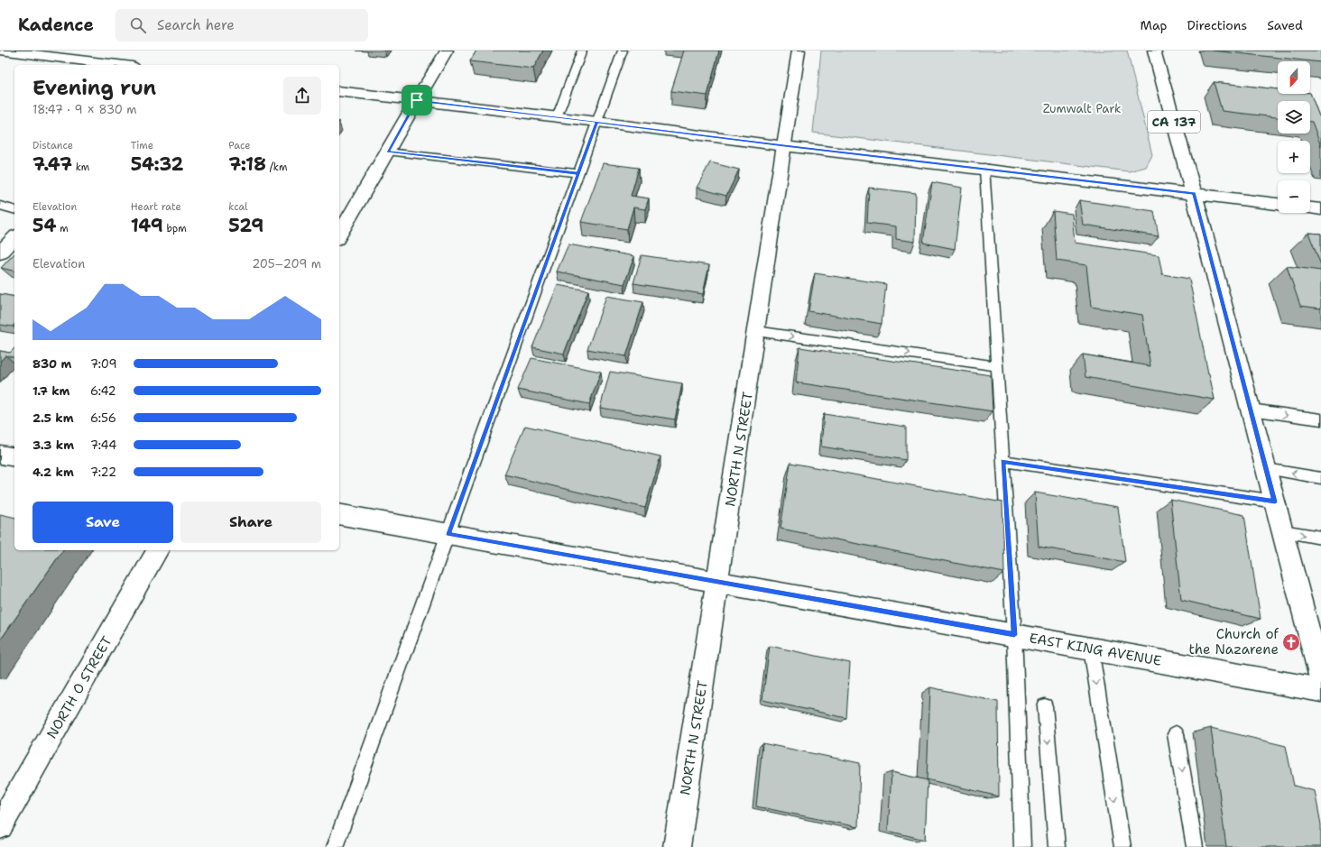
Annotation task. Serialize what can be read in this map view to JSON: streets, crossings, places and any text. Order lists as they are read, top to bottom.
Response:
{
  "streets": {
    "street": [
      "CA 137",
      "NORTH N STREET",
      "EAST KING AVENUE",
      "NORTH O STREET"
    ]
  },
  "crossings": [
    ["NORTH N STREET", "EAST KING AVENUE"]
  ],
  "parks": ["Zumwalt Park"],
  "places": {
    "church": ["Church of the Nazarene"]
  },
  "north": "bottom",
  "page": {
    "header": "Kadence",
    "search": "Search here",
    "nav": ["Map", "Directions", "Saved"],
    "map_buttons": ["+", "−"],
    "heading": ["Evening run", "18:47 · 9 × 830 m"],
    "stats": [
      ["Distance", "7.47 km"],
      ["Time", "54:32"],
      ["Pace", "7:18 /km"],
      ["Elevation", "54 m"],
      ["Heart rate", "149 bpm"],
      ["kcal", "529"]
    ],
    "chart": ["Elevation", "205–209 m"],
    "list": [
      {
        "name": "830 m",
        "note": "7:09"
      },
      {
        "name": "1.7 km",
        "note": "6:42"
      },
      {
        "name": "2.5 km",
        "note": "6:56"
      },
      {
        "name": "3.3 km",
        "note": "7:44"
      },
      {
        "name": "4.2 km",
        "note": "7:22"
      }
    ],
    "buttons": ["Save", "Share"]
  }
}
